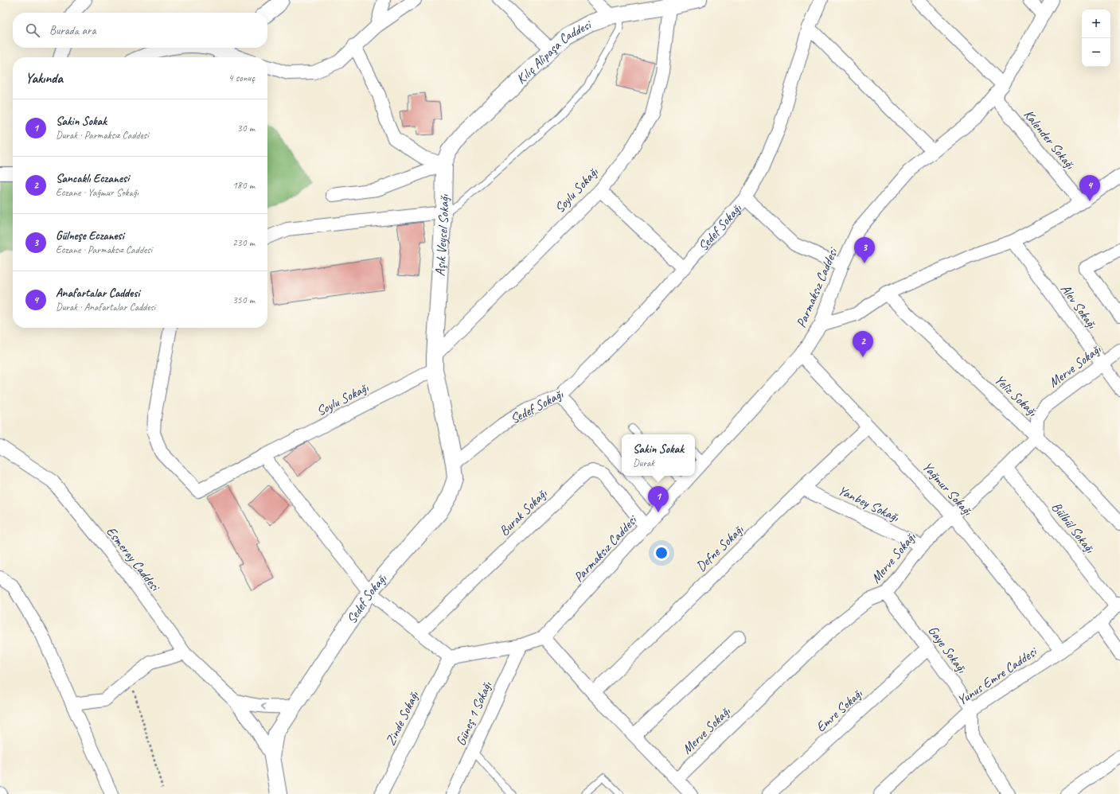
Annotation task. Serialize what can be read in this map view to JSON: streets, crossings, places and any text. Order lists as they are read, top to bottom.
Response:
{
  "streets": {
    "street": [
      "Kılıç Alipaşa Caddesi",
      "Kalender Sokağı",
      "Soylu Sokağı",
      "Sedef Sokağı",
      "Aşık Veysel Sokağı",
      "Parmaksız Caddesi",
      "Alev Sokağı",
      "Merve Sokağı",
      "Yeliz Sokağı",
      "Yağmur Sokağı",
      "Yanbey Sokağı",
      "Burak Sokağı",
      "Bülbül Sokağı",
      "Defne Sokağı",
      "Esmeray Caddesi",
      "Gaye Sokağı",
      "Yunus Emre Caddesi",
      "Emre Sokağı",
      "Güneş 1 Sokağı",
      "Zinde Sokağı"
    ]
  },
  "crossings": [
    ["Kılıç Alipaşa Caddesi", "Soylu Sokağı"],
    ["Kılıç Alipaşa Caddesi", "Aşık Veysel Sokağı"],
    ["Kalender Sokağı", "Parmaksız Caddesi"],
    ["Soylu Sokağı", "Aşık Veysel Sokağı"],
    ["Sedef Sokağı", "Aşık Veysel Sokağı"],
    ["Sedef Sokağı", "Esmeray Caddesi"],
    ["Parmaksız Caddesi", "Yağmur Sokağı"],
    ["Parmaksız Caddesi", "Burak Sokağı"],
    ["Alev Sokağı", "Merve Sokağı"],
    ["Merve Sokağı", "Yeliz Sokağı"],
    ["Merve Sokağı", "Yağmur Sokağı"],
    ["Merve Sokağı", "Yanbey Sokağı"],
    ["Merve Sokağı", "Bülbül Sokağı"],
    ["Merve Sokağı", "Gaye Sokağı"],
    ["Yağmur Sokağı", "Defne Sokağı"],
    ["Yağmur Sokağı", "Yunus Emre Caddesi"],
    ["Yanbey Sokağı", "Defne Sokağı"],
    ["Bülbül Sokağı", "Yunus Emre Caddesi"],
    ["Gaye Sokağı", "Yunus Emre Caddesi"],
    ["Gaye Sokağı", "Emre Sokağı"]
  ],
  "page": {
    "map_buttons": ["+", "−"],
    "search": "Burada ara",
    "heading": ["Yakında", "4 sonuç"],
    "list": [
      {
        "mark": "1",
        "name": "Sakin Sokak",
        "note": "Durak · Parmaksız Caddesi",
        "value": "30 m"
      },
      {
        "mark": "2",
        "name": "Sancaklı Eczanesi",
        "note": "Eczane · Yağmur Sokağı",
        "value": "180 m"
      },
      {
        "mark": "3",
        "name": "Gülneşe Eczanesi",
        "note": "Eczane · Parmaksız Caddesi",
        "value": "230 m"
      },
      {
        "mark": "4",
        "name": "Anafartalar Caddesi",
        "note": "Durak · Anafartalar Caddesi",
        "value": "350 m"
      }
    ],
    "pins": [
      "4",
      "3",
      "2",
      "1"
    ],
    "popup": ["Sakin Sokak", "Durak"]
  }
}
